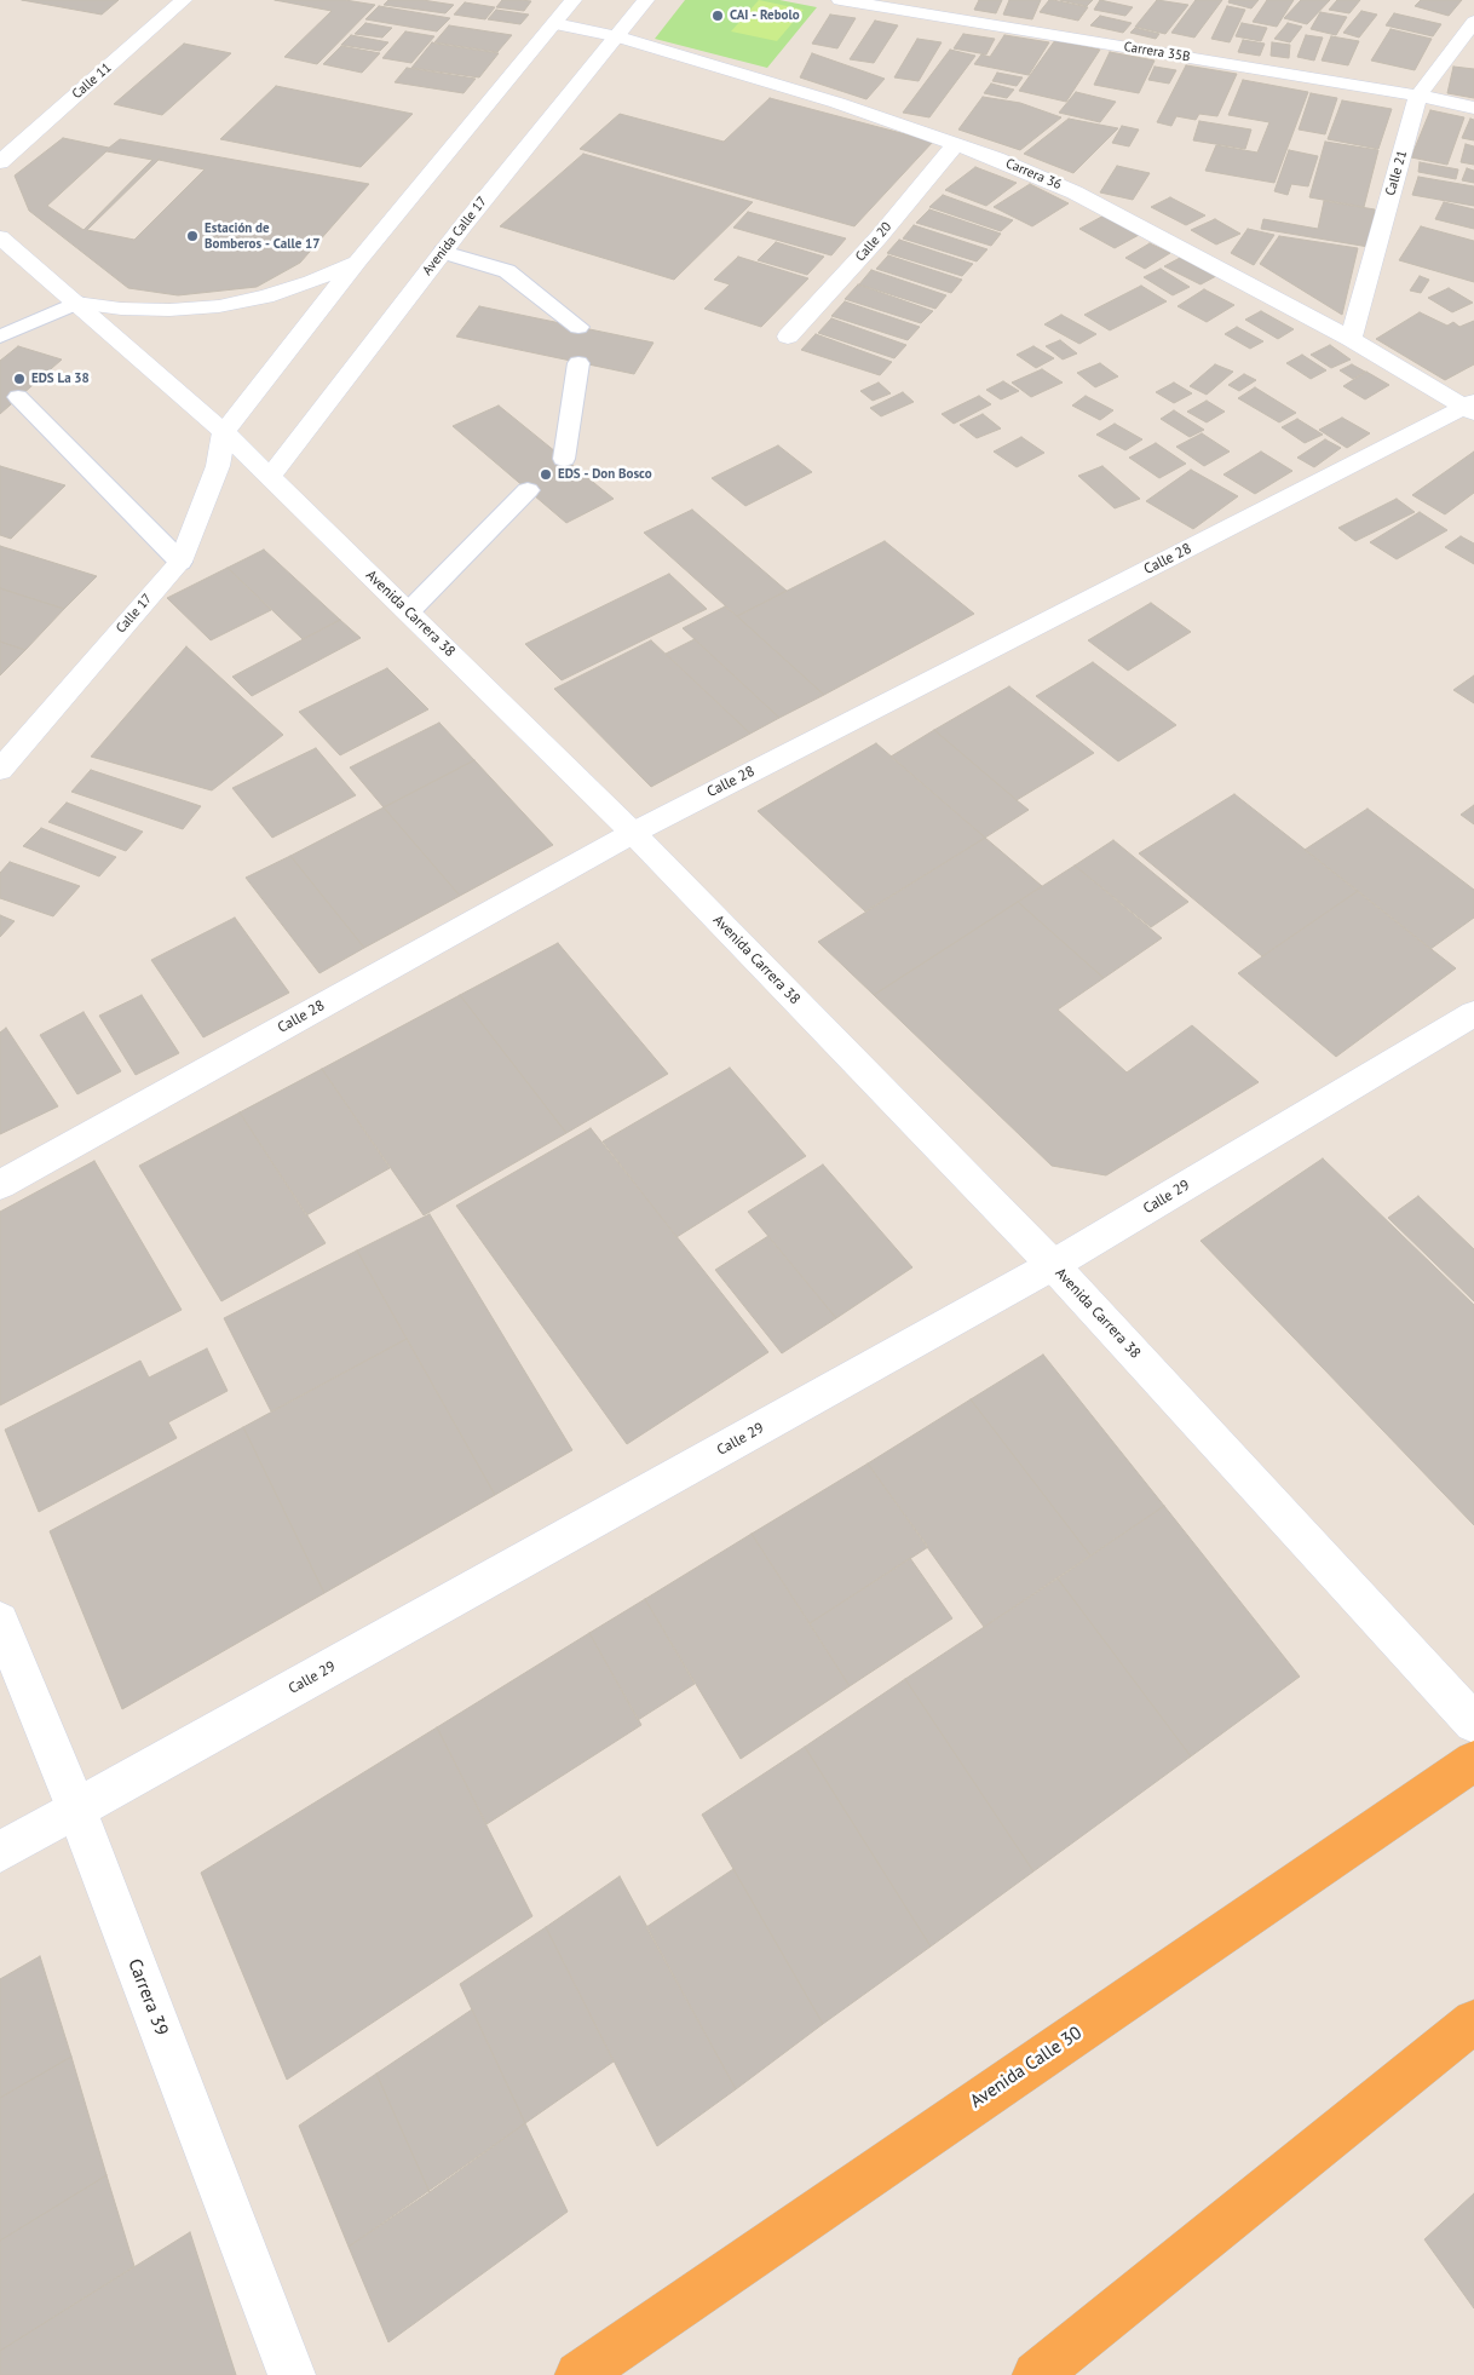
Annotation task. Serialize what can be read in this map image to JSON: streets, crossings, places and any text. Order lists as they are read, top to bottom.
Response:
{
  "streets": {
    "highway": ["Avenida Calle 30"],
    "street": [
      "Carrera 35B",
      "Calle 11",
      "Calle 21",
      "Carrera 36",
      "Avenida Calle 17",
      "Calle 20",
      "Calle 28",
      "Calle 17",
      "Avenida Carrera 38",
      "Calle 29",
      "Carrera 39"
    ]
  },
  "crossings": [
    ["Carrera 35B", "Calle 21"],
    ["Calle 21", "Carrera 36"],
    ["Carrera 36", "Avenida Calle 17"],
    ["Carrera 36", "Calle 20"],
    ["Carrera 36", "Calle 28"],
    ["Avenida Calle 17", "Avenida Carrera 38"],
    ["Calle 28", "Avenida Carrera 38"],
    ["Calle 17", "Avenida Carrera 38"],
    ["Avenida Carrera 38", "Calle 29"],
    ["Calle 29", "Carrera 39"]
  ],
  "places": [
    "CAI - Rebolo",
    "Estación de Bomberos - Calle 17",
    "EDS La 38",
    "EDS - Don Bosco"
  ]
}
